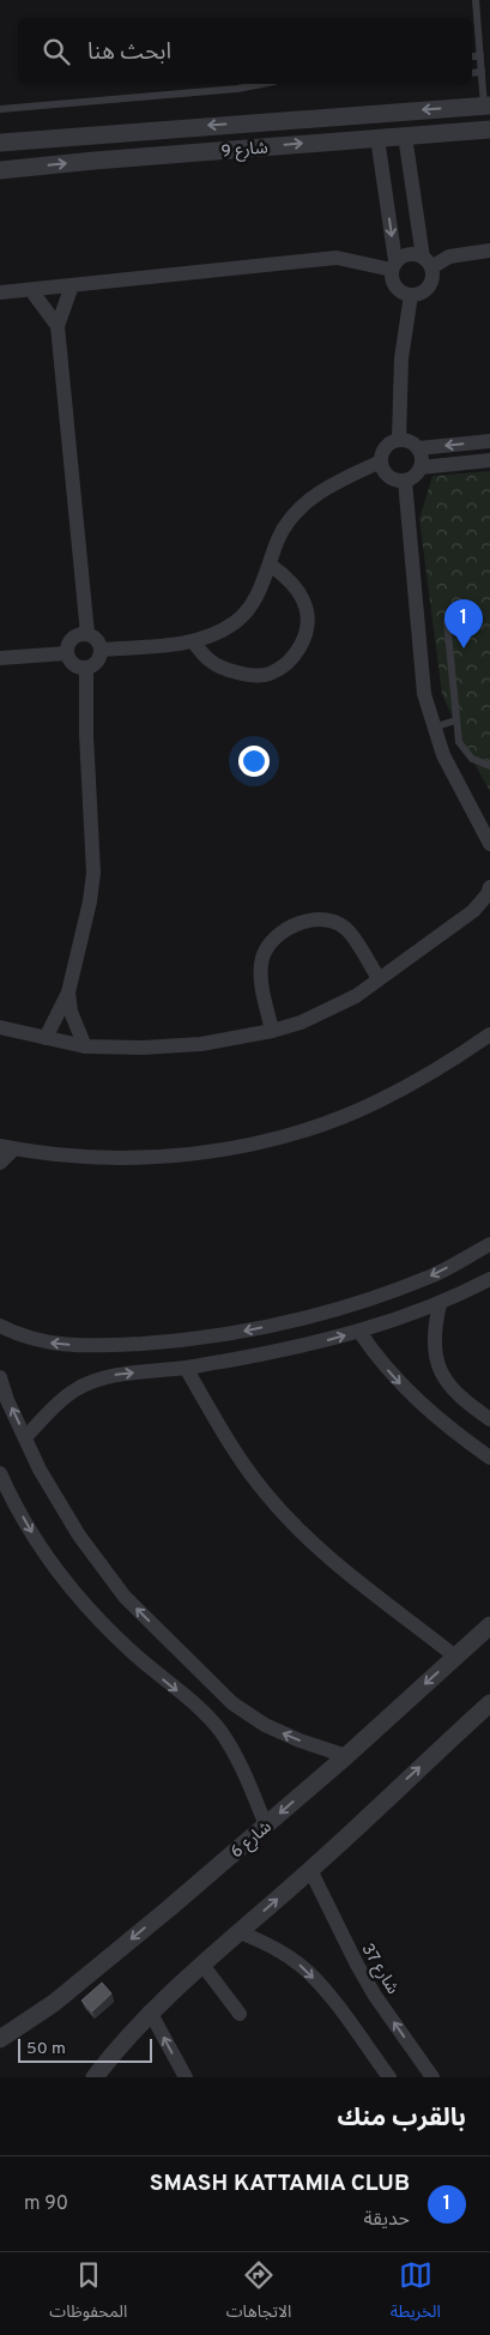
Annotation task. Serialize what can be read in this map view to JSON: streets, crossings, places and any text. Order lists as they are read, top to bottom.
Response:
{
  "streets": {
    "street": ["شارع 9", "شارع 6", "شارع 37"]
  },
  "scale_bar": "50 m",
  "page": {
    "search": "ابحث هنا",
    "pins": "1",
    "scale": "50 m",
    "heading": "بالقرب منك",
    "list": [
      {
        "mark": "1",
        "name": "SMASH KATTAMIA CLUB",
        "note": "حديقة",
        "value": "90 m"
      }
    ],
    "nav": ["الخريطة", "الاتجاهات", "المحفوظات"]
  }
}
